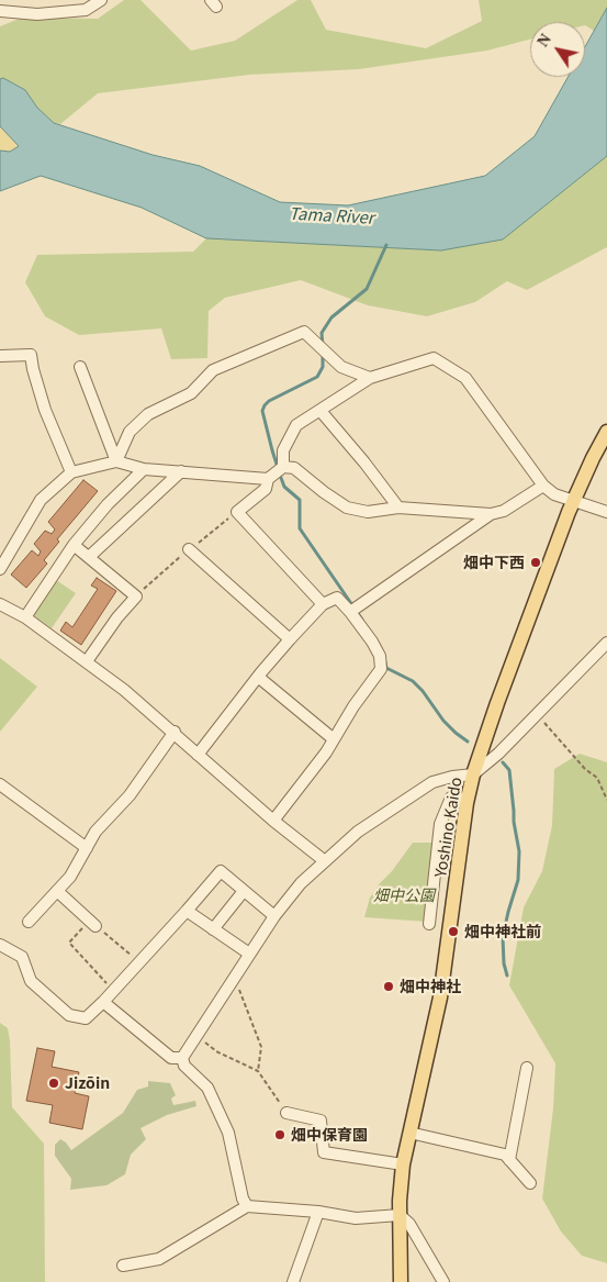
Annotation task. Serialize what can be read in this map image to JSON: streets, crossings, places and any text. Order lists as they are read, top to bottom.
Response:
{
  "streets": {
    "main road": ["Yoshino Kaido"]
  },
  "water": ["Tama River"],
  "parks": ["畑中公園"],
  "places": [
    "畑中下西",
    "畑中神社前",
    "畑中神社",
    "Jizōin",
    "畑中保育園"
  ],
  "north": "top left"
}
